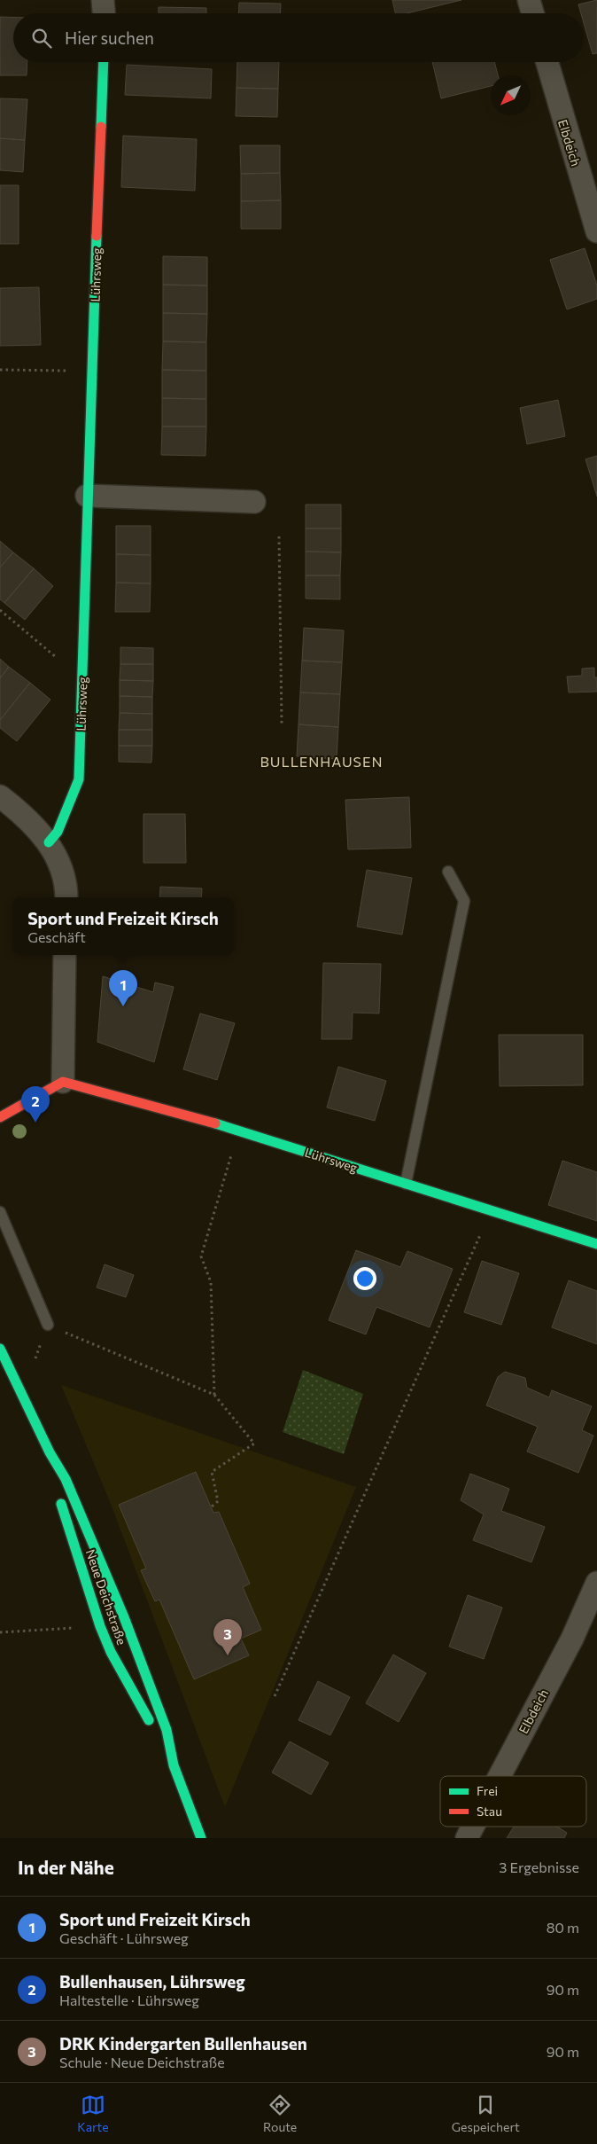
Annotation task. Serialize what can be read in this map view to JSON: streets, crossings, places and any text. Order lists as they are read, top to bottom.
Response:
{
  "streets": {
    "street": ["Elbdeich", "Lührsweg", "Neue Deichstraße"]
  },
  "districts": ["BULLENHAUSEN"],
  "legend": ["Frei", "Stau"],
  "north": "bottom left",
  "page": {
    "search": "Hier suchen",
    "popup": ["Sport und Freizeit Kirsch", "Geschäft"],
    "pins": ["1", "2", "3"],
    "heading": ["In der Nähe", "3 Ergebnisse"],
    "list": [
      {
        "mark": "1",
        "name": "Sport und Freizeit Kirsch",
        "note": "Geschäft · Lührsweg",
        "value": "80 m"
      },
      {
        "mark": "2",
        "name": "Bullenhausen, Lührsweg",
        "note": "Haltestelle · Lührsweg",
        "value": "90 m"
      },
      {
        "mark": "3",
        "name": "DRK Kindergarten Bullenhausen",
        "note": "Schule · Neue Deichstraße",
        "value": "90 m"
      }
    ],
    "nav": ["Karte", "Route", "Gespeichert"]
  }
}
